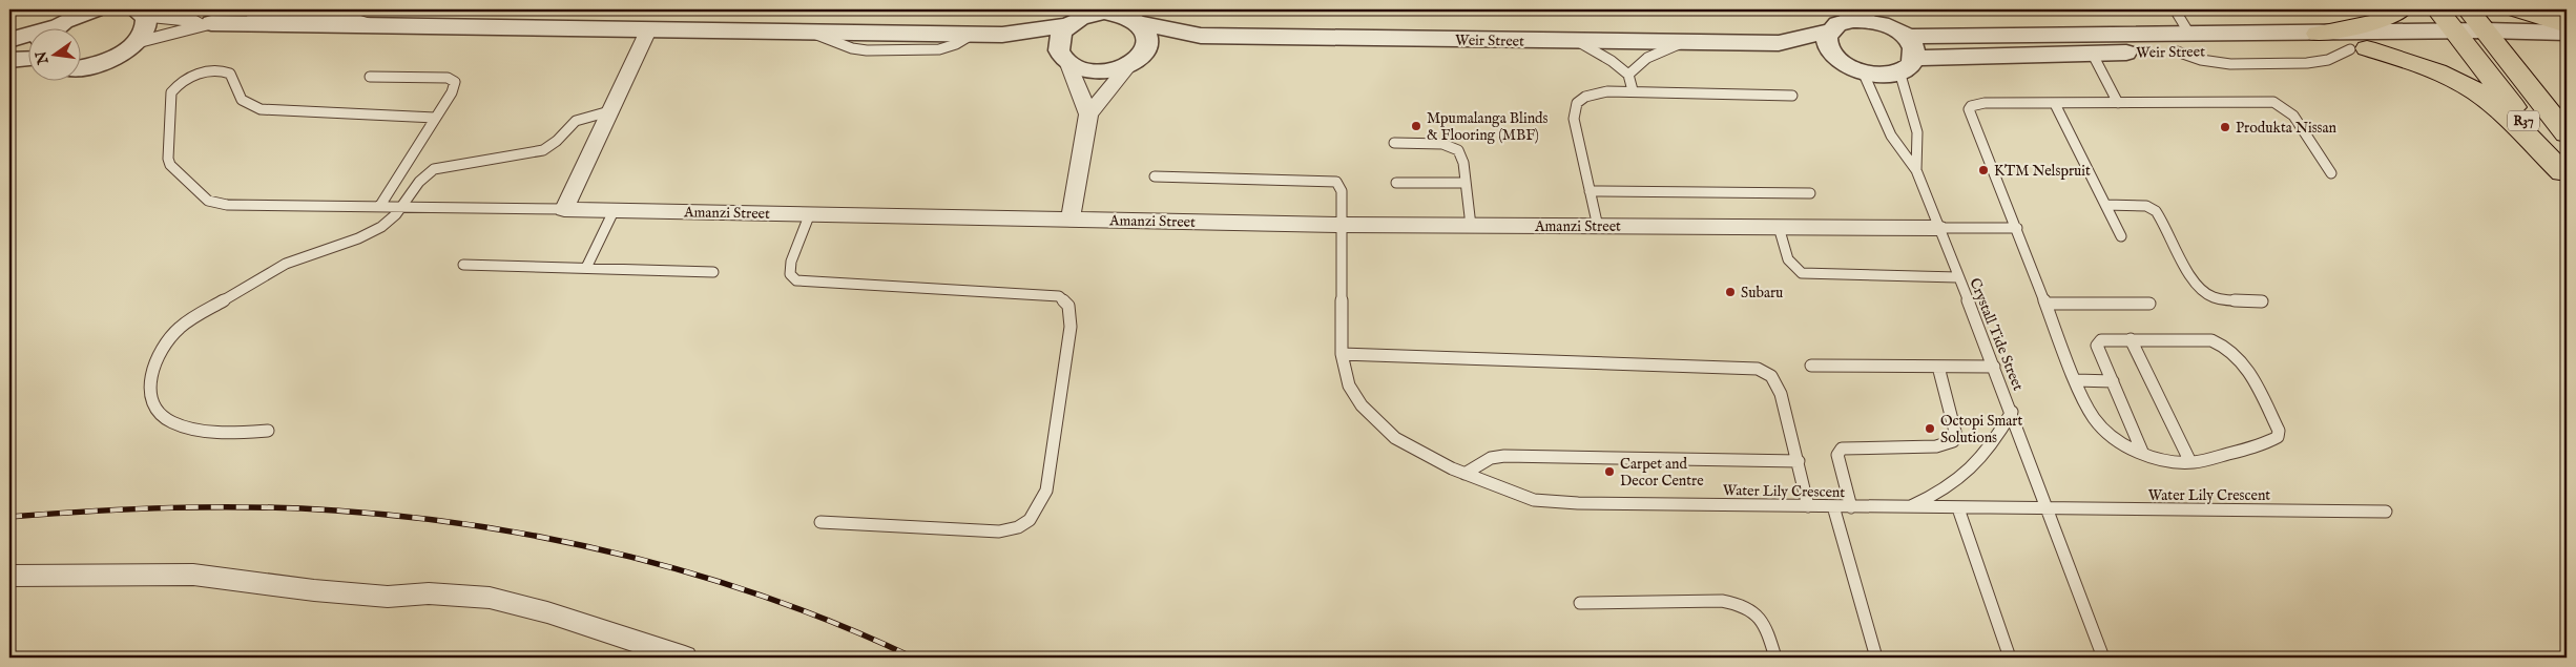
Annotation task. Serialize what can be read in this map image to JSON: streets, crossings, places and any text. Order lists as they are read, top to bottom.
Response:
{
  "streets": {
    "main road": ["R37"],
    "street": ["Weir Street", "Amanzi Street"],
    "lane": ["Crystall Tide Street", "Water Lily Crescent"]
  },
  "crossings": [
    ["Weir Street", "Crystall Tide Street"],
    ["Amanzi Street", "Crystall Tide Street"],
    ["Amanzi Street", "Water Lily Crescent"],
    ["Crystall Tide Street", "Water Lily Crescent"]
  ],
  "places": [
    "Mpumalanga Blinds & Flooring (MBF)",
    "Produkta Nissan",
    "KTM Nelspruit",
    "Subaru",
    "Octopi Smart Solutions",
    "Carpet and Decor Centre"
  ],
  "north": "left"
}
